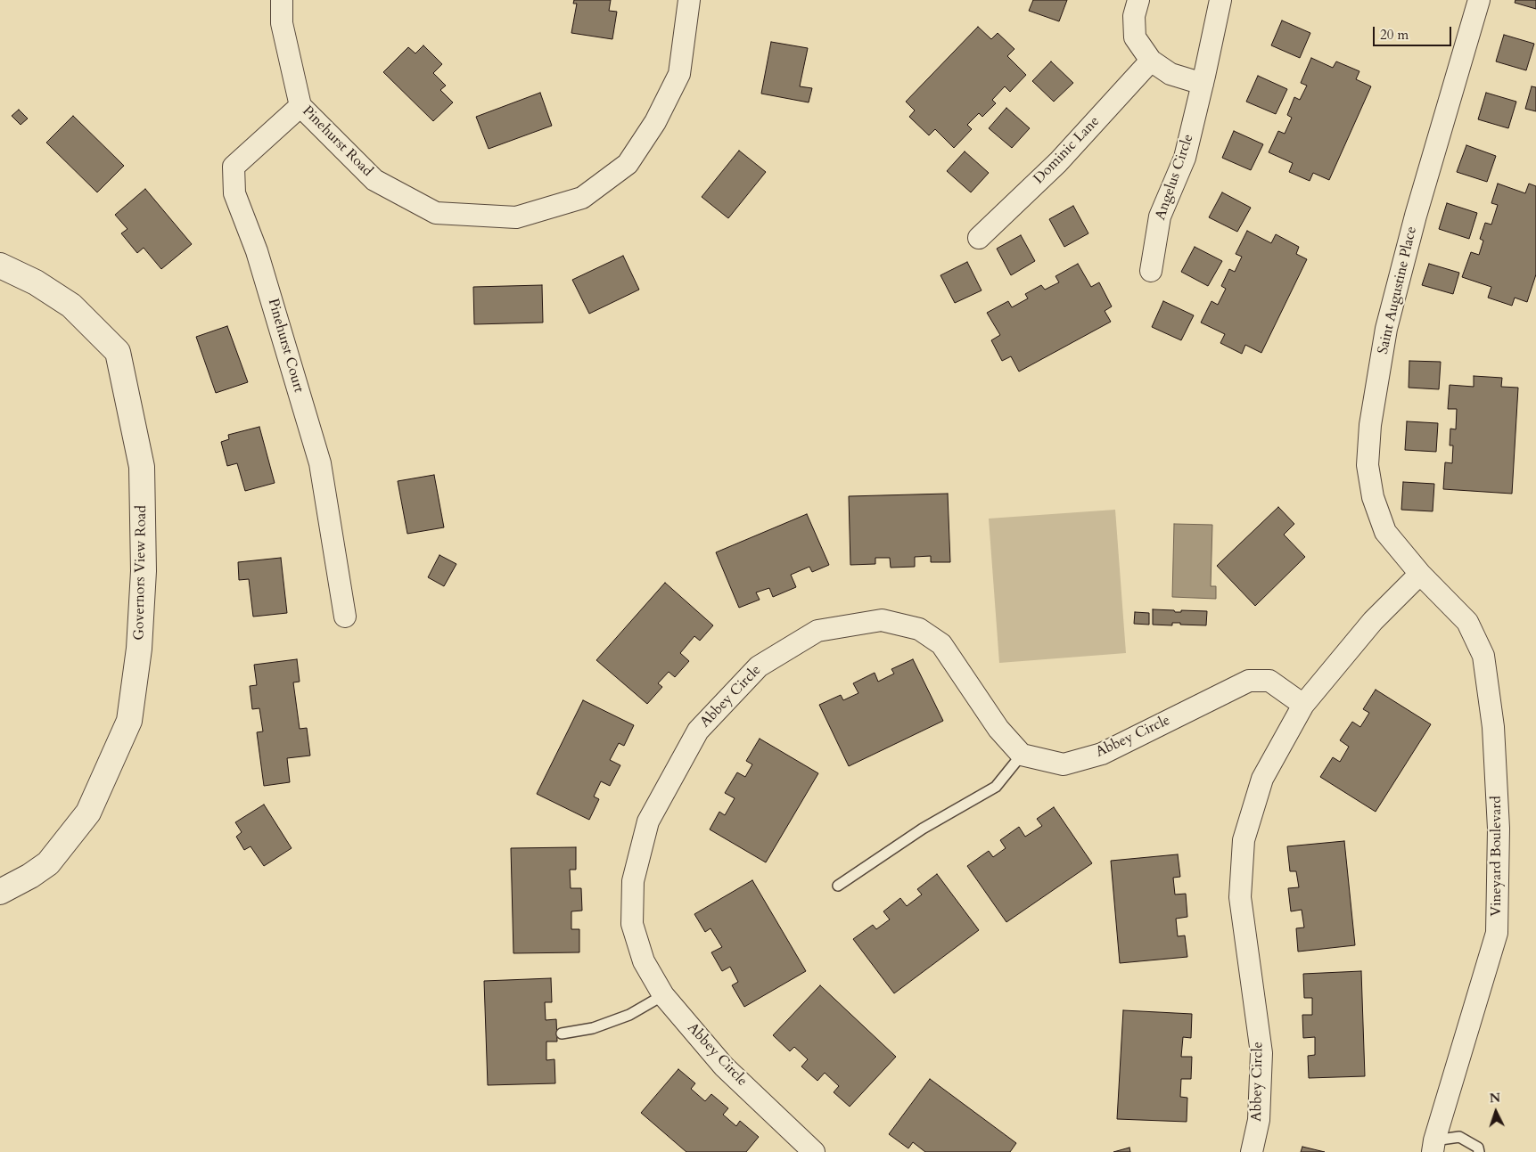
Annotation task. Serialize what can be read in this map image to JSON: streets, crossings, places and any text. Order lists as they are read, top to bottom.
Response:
{
  "streets": {
    "street": [
      "Pinehurst Road",
      "Dominic Lane",
      "Angelus Circle",
      "Saint Augustine Place",
      "Pinehurst Court",
      "Governors View Road",
      "Abbey Circle",
      "Vineyard Boulevard"
    ]
  },
  "crossings": [
    ["Pinehurst Road", "Pinehurst Court"],
    ["Saint Augustine Place", "Abbey Circle"],
    ["Saint Augustine Place", "Vineyard Boulevard"],
    ["Abbey Circle", "Vineyard Boulevard"]
  ],
  "scale_bar": "20 m",
  "north": "top"
}
